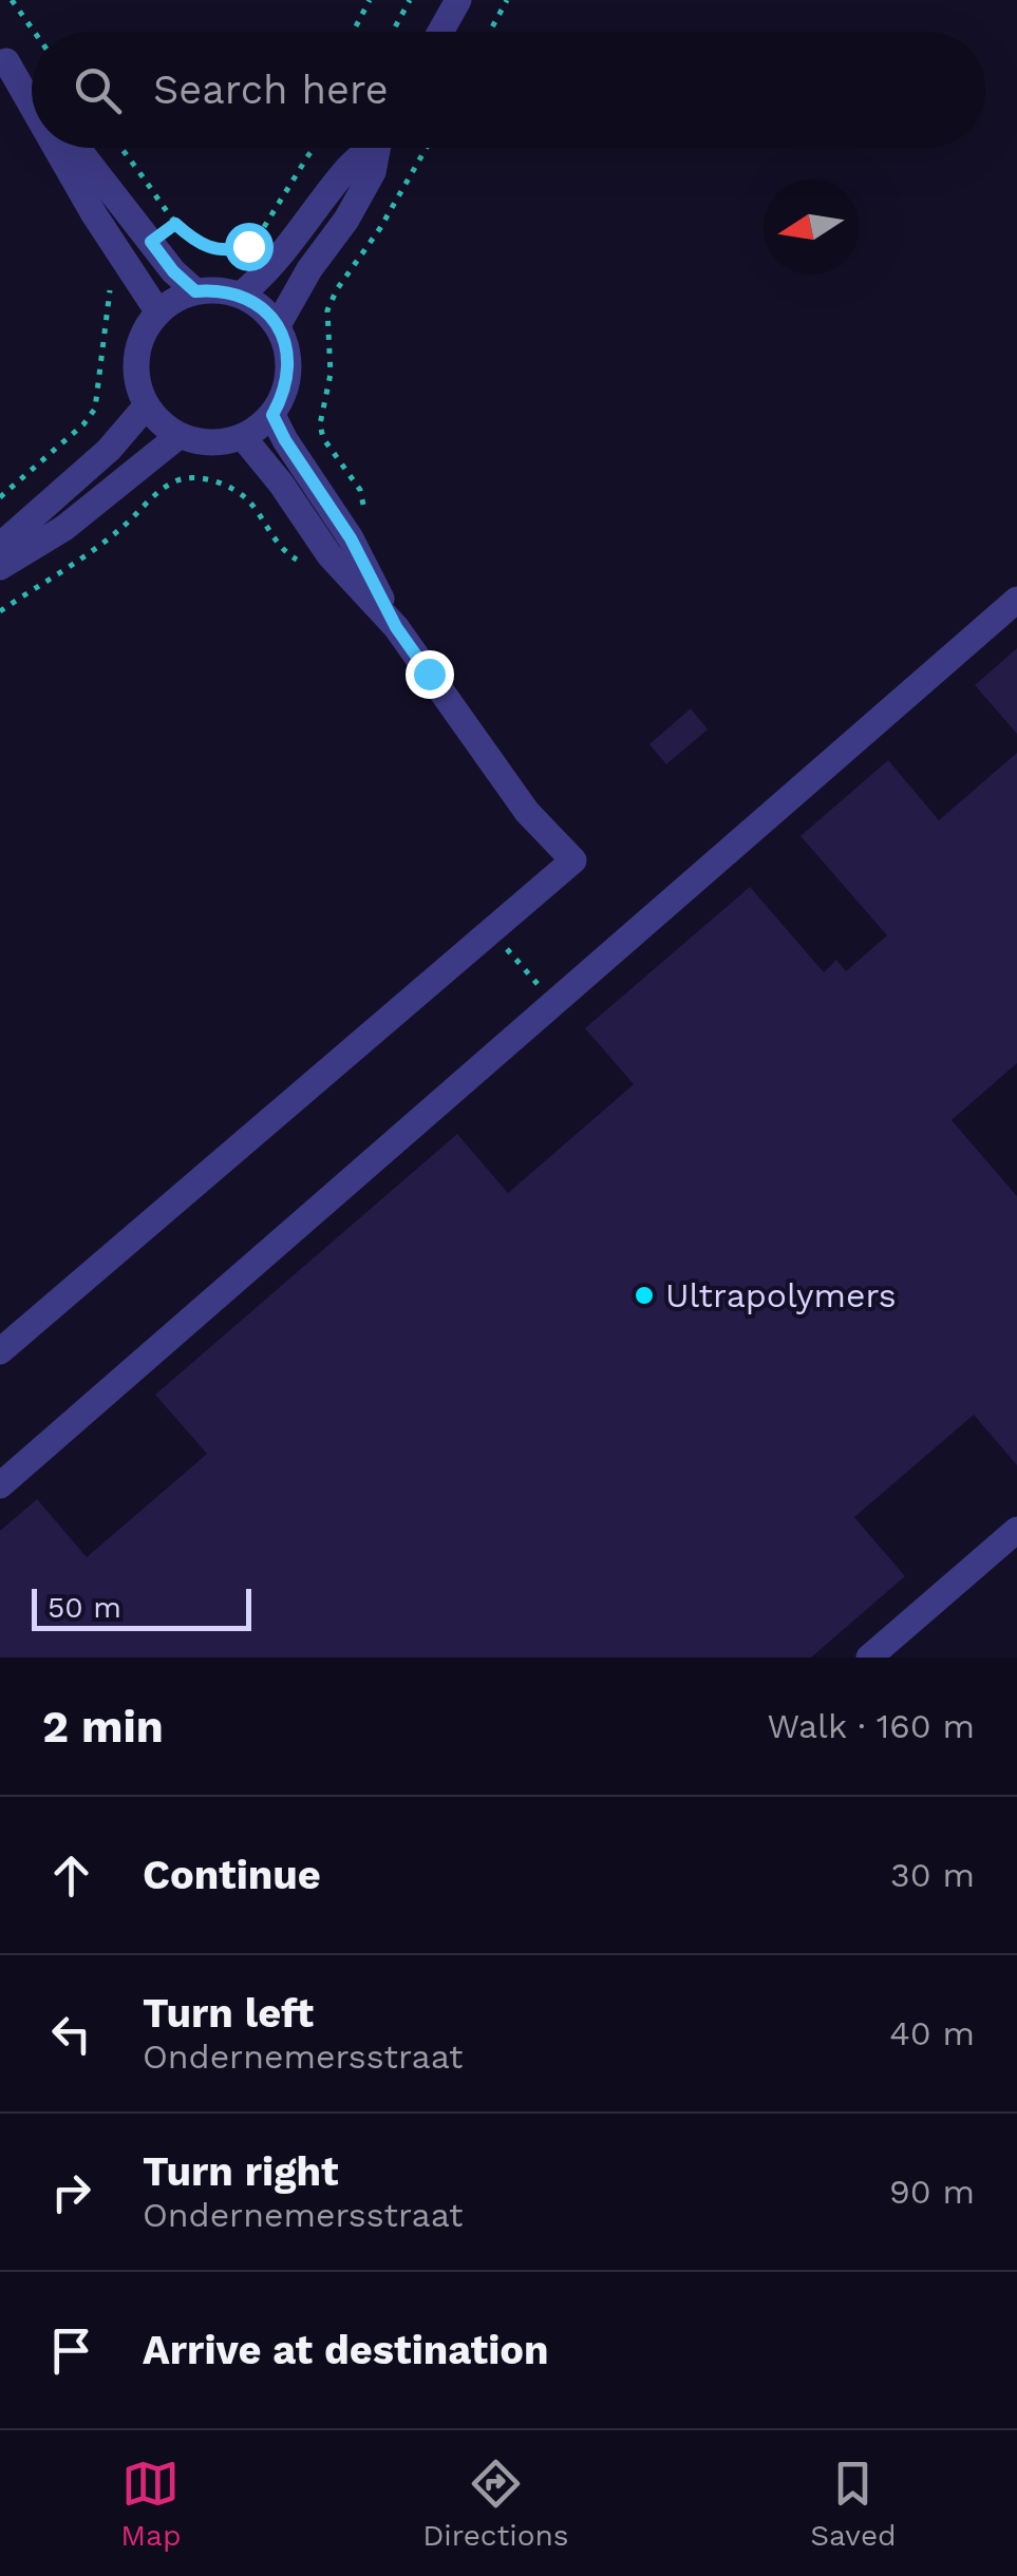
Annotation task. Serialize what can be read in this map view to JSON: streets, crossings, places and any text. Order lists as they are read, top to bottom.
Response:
{
  "places": ["Ultrapolymers"],
  "scale_bar": "50 m",
  "north": "left",
  "page": {
    "search": "Search here",
    "scale": "50 m",
    "heading": ["2 min", "Walk · 160 m"],
    "list": [
      ["Continue", "30 m"],
      ["Turn left", "Ondernemersstraat", "40 m"],
      ["Turn right", "Ondernemersstraat", "90 m"],
      "Arrive at destination"
    ],
    "nav": ["Map", "Directions", "Saved"]
  }
}
